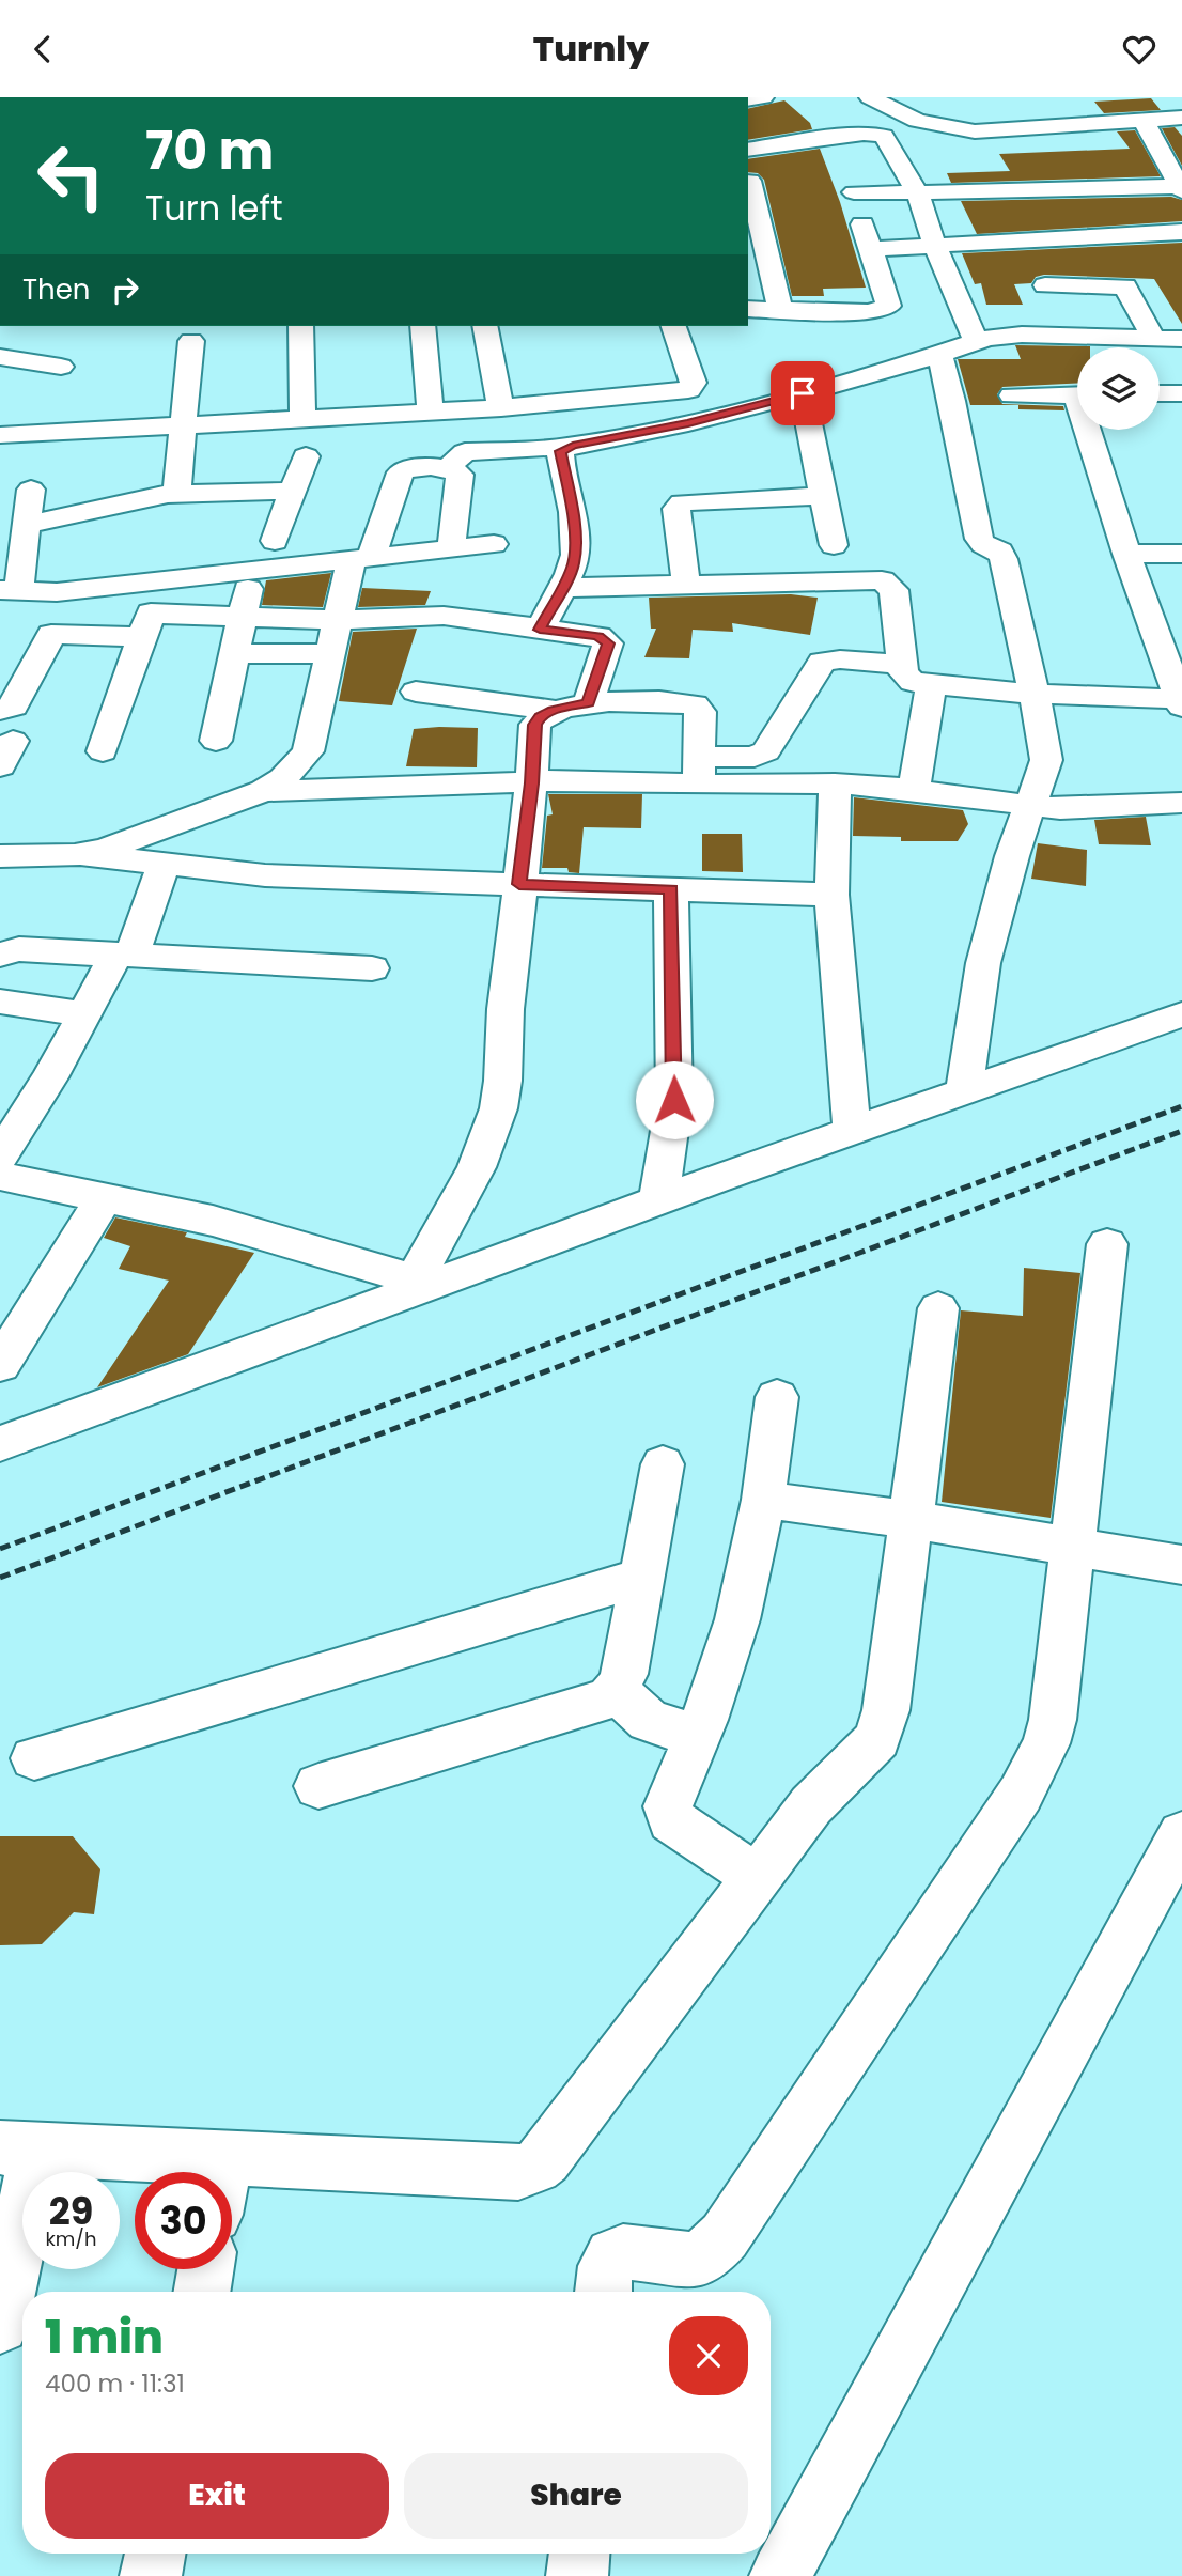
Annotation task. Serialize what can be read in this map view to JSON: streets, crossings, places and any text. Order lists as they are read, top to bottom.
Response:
{
  "page": {
    "header": "Turnly",
    "turn": ["70 m", "Turn left"],
    "then": "Then",
    "speed": "29 km/h",
    "limit": "30",
    "heading": ["1 min", "400 m · 11:31"],
    "buttons": ["Exit", "Share"]
  }
}
